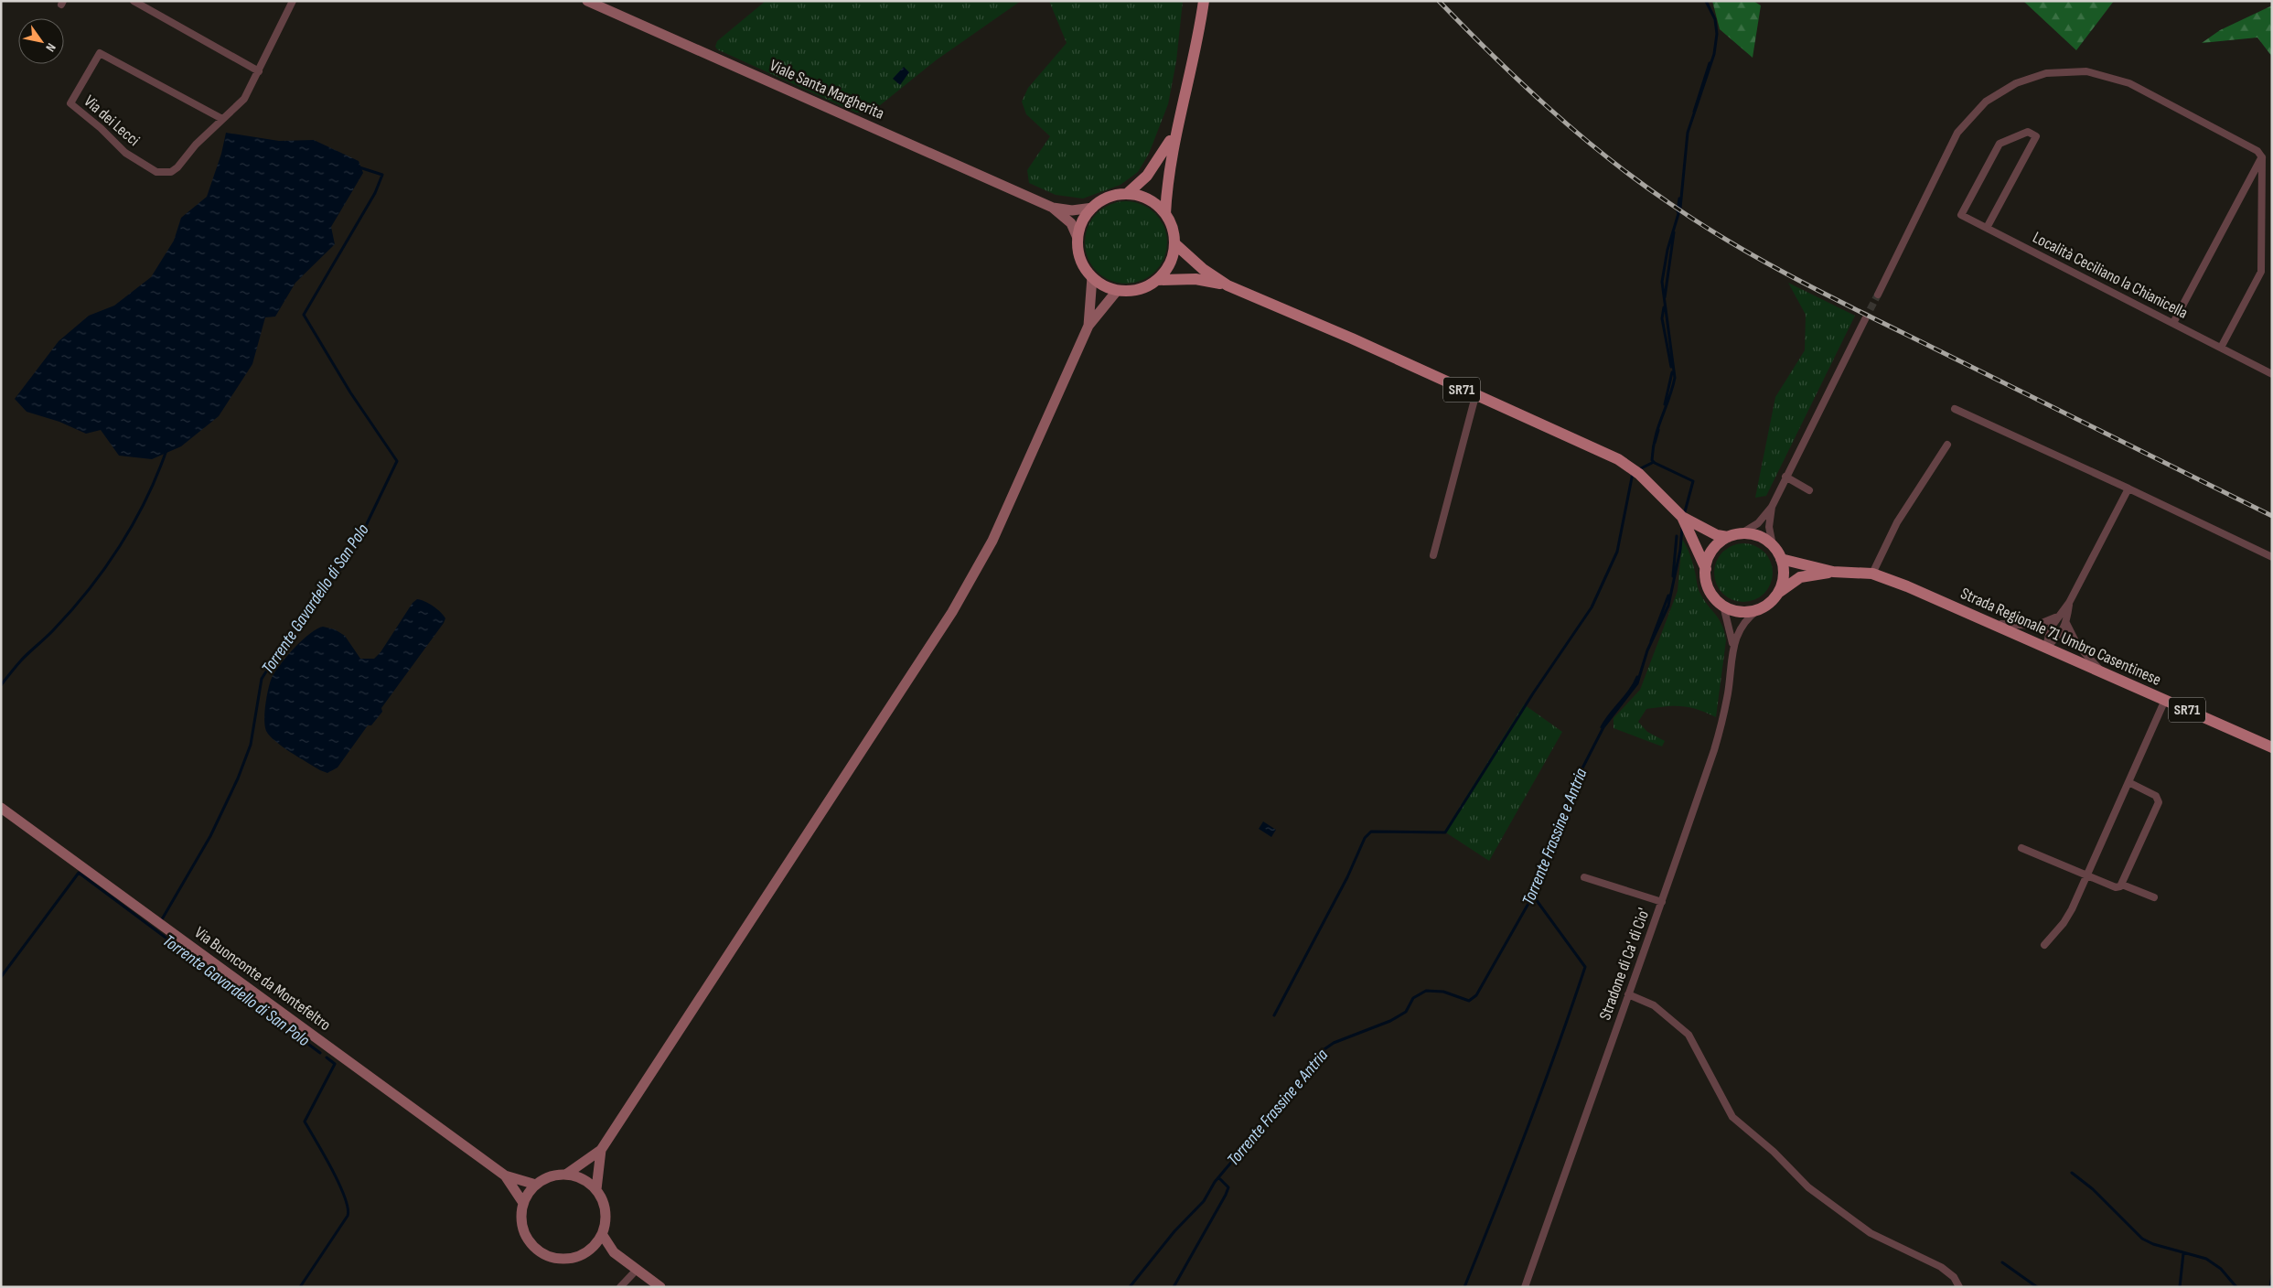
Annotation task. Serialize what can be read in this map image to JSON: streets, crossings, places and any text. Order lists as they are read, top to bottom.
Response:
{
  "streets": {
    "main road": ["SR71", "Strada Regionale 71 Umbro Casentinese"],
    "street": [
      "Viale Santa Margherita",
      "Via dei Lecci",
      "Località Ceciliano la Chianicella",
      "Stradone di Ca' di Cio'",
      "Via Buonconte da Montefeltro"
    ]
  },
  "crossings": [
    ["Viale Santa Margherita", "SR71"],
    ["SR71", "Strada Regionale 71 Umbro Casentinese"]
  ],
  "water": ["Torrente Gavardello di San Polo", "Torrente Frassine e Antria"],
  "north": "bottom right"
}
